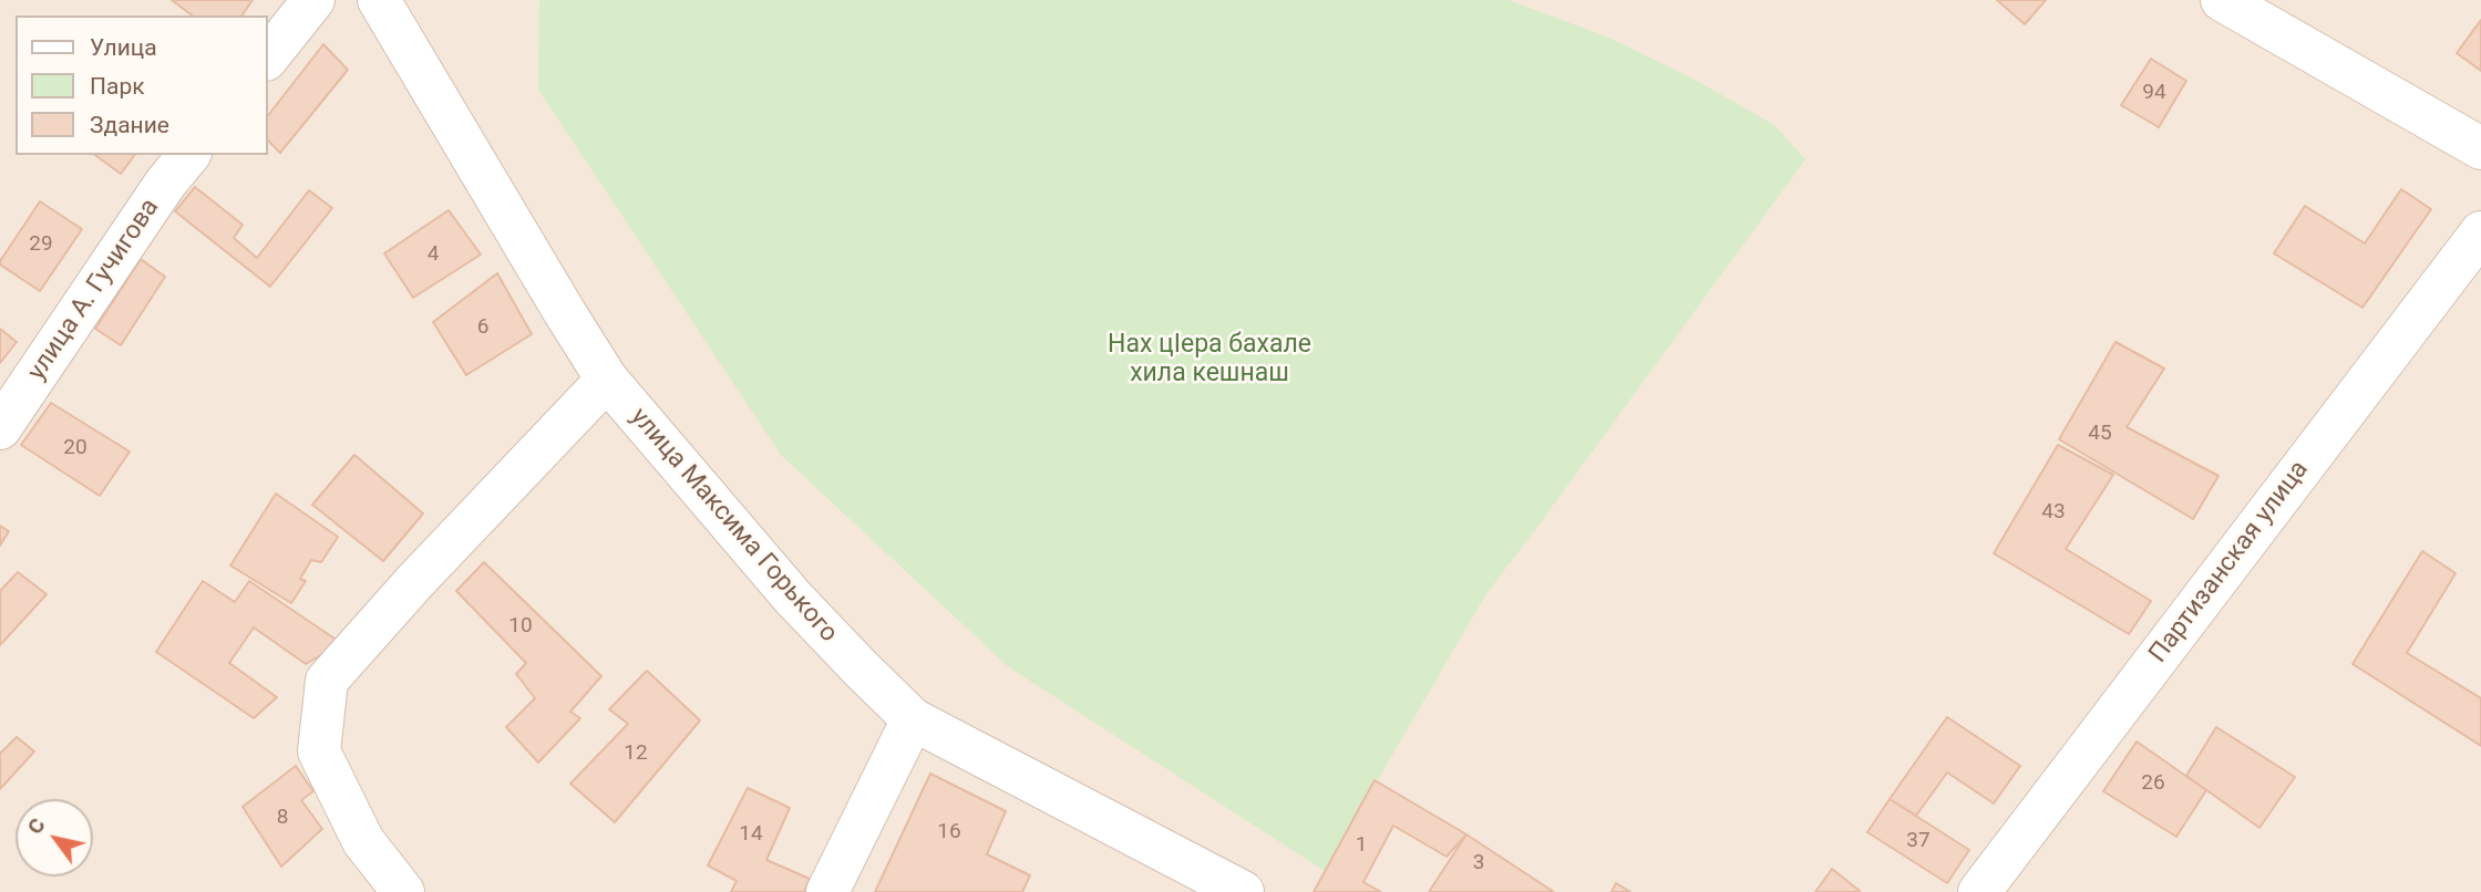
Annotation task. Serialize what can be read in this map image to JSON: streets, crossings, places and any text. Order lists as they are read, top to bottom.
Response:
{
  "streets": {
    "street": ["улица А. Гучигова", "улица Максима Горького", "Партизанская улица"]
  },
  "parks": ["Нах цIера бахале хила кешнаш"],
  "house_numbers": [
    "94",
    "29",
    "4",
    "6",
    "45",
    "20",
    "43",
    "10",
    "12",
    "26",
    "8",
    "16",
    "14",
    "37",
    "1",
    "3"
  ],
  "legend": ["Улица", "Парк", "Здание"],
  "north": "top left"
}
